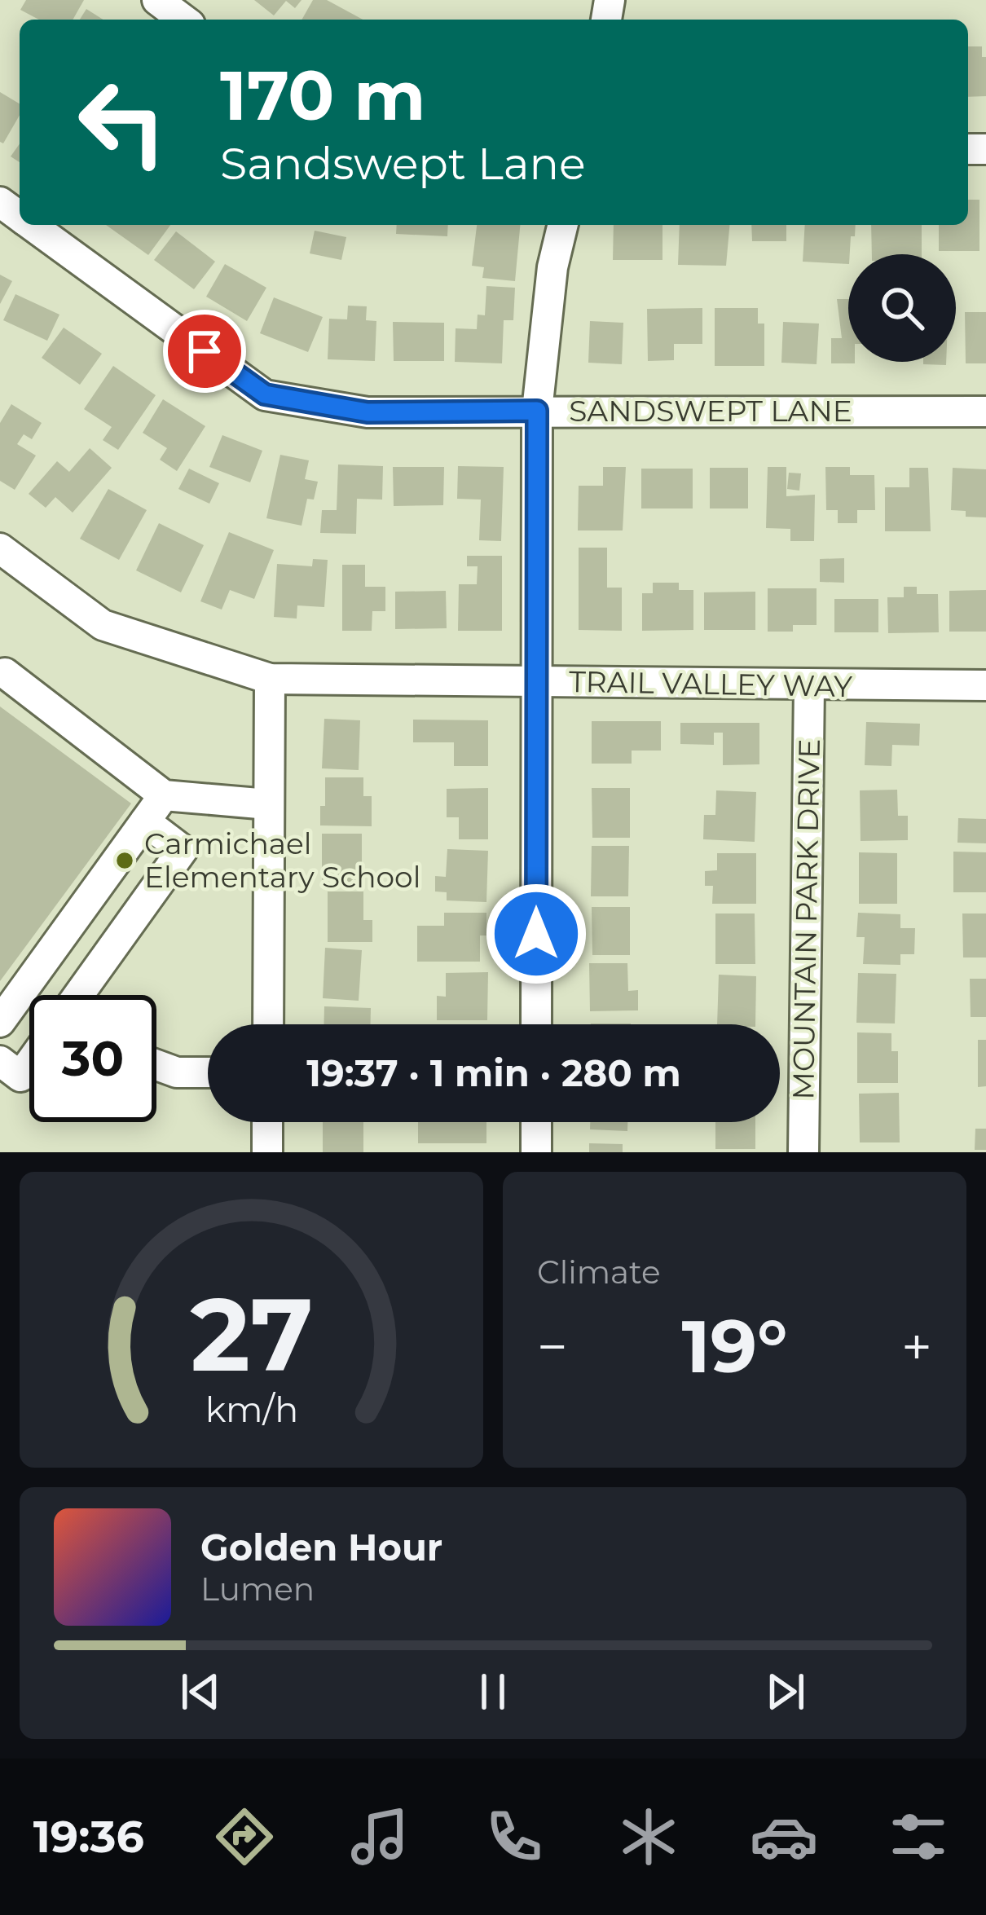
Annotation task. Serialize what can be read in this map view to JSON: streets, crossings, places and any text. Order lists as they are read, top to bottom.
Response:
{
  "streets": {
    "street": ["SANDSWEPT LANE", "TRAIL VALLEY WAY", "MOUNTAIN PARK DRIVE"]
  },
  "crossings": [
    ["TRAIL VALLEY WAY", "MOUNTAIN PARK DRIVE"]
  ],
  "places": ["Carmichael Elementary School"],
  "page": {
    "turn": ["170 m", "Sandswept Lane"],
    "limit": "30",
    "trip": "19:37 · 1 min · 280 m",
    "tile": "Climate",
    "heat": ["−", "19°", "+"],
    "song": ["Golden Hour", "Lumen"],
    "tabs": "19:36",
    "gauge": ["27", "km/h"]
  }
}
